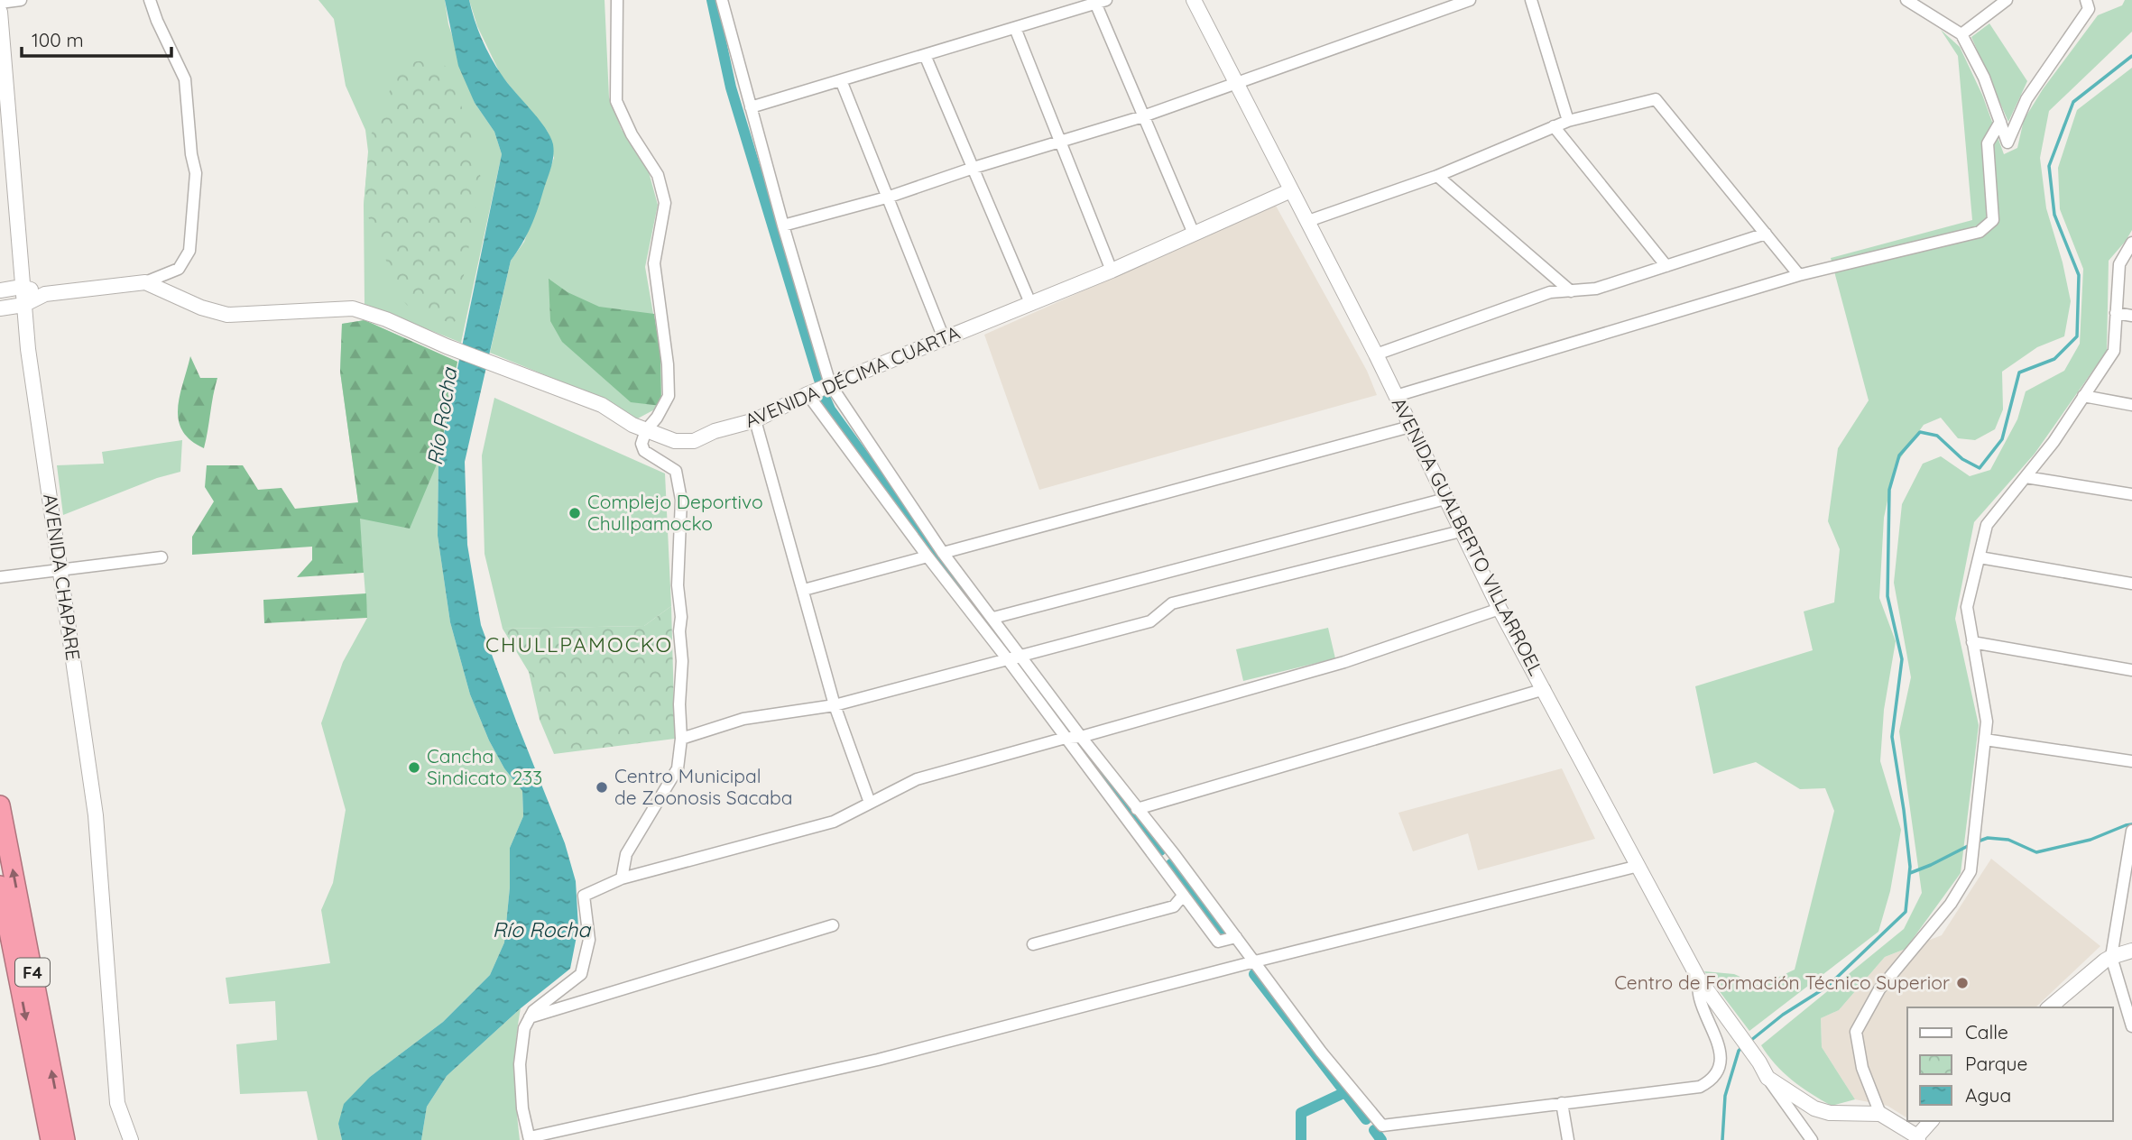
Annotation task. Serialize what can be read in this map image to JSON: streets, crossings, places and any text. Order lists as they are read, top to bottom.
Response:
{
  "streets": {
    "highway": ["F4"],
    "main road": ["AVENIDA DÉCIMA CUARTA", "AVENIDA GUALBERTO VILLARROEL", "AVENIDA CHAPARE"]
  },
  "crossings": [
    ["AVENIDA DÉCIMA CUARTA", "AVENIDA GUALBERTO VILLARROEL"]
  ],
  "districts": ["CHULLPAMOCKO"],
  "water": ["Río Rocha"],
  "places": [
    "Complejo Deportivo Chullpamocko",
    "Cancha Sindicato 233",
    "Centro Municipal de Zoonosis Sacaba",
    "Centro de Formación Técnico Superior"
  ],
  "legend": ["Calle", "Parque", "Agua"],
  "scale_bar": "100 m"
}
